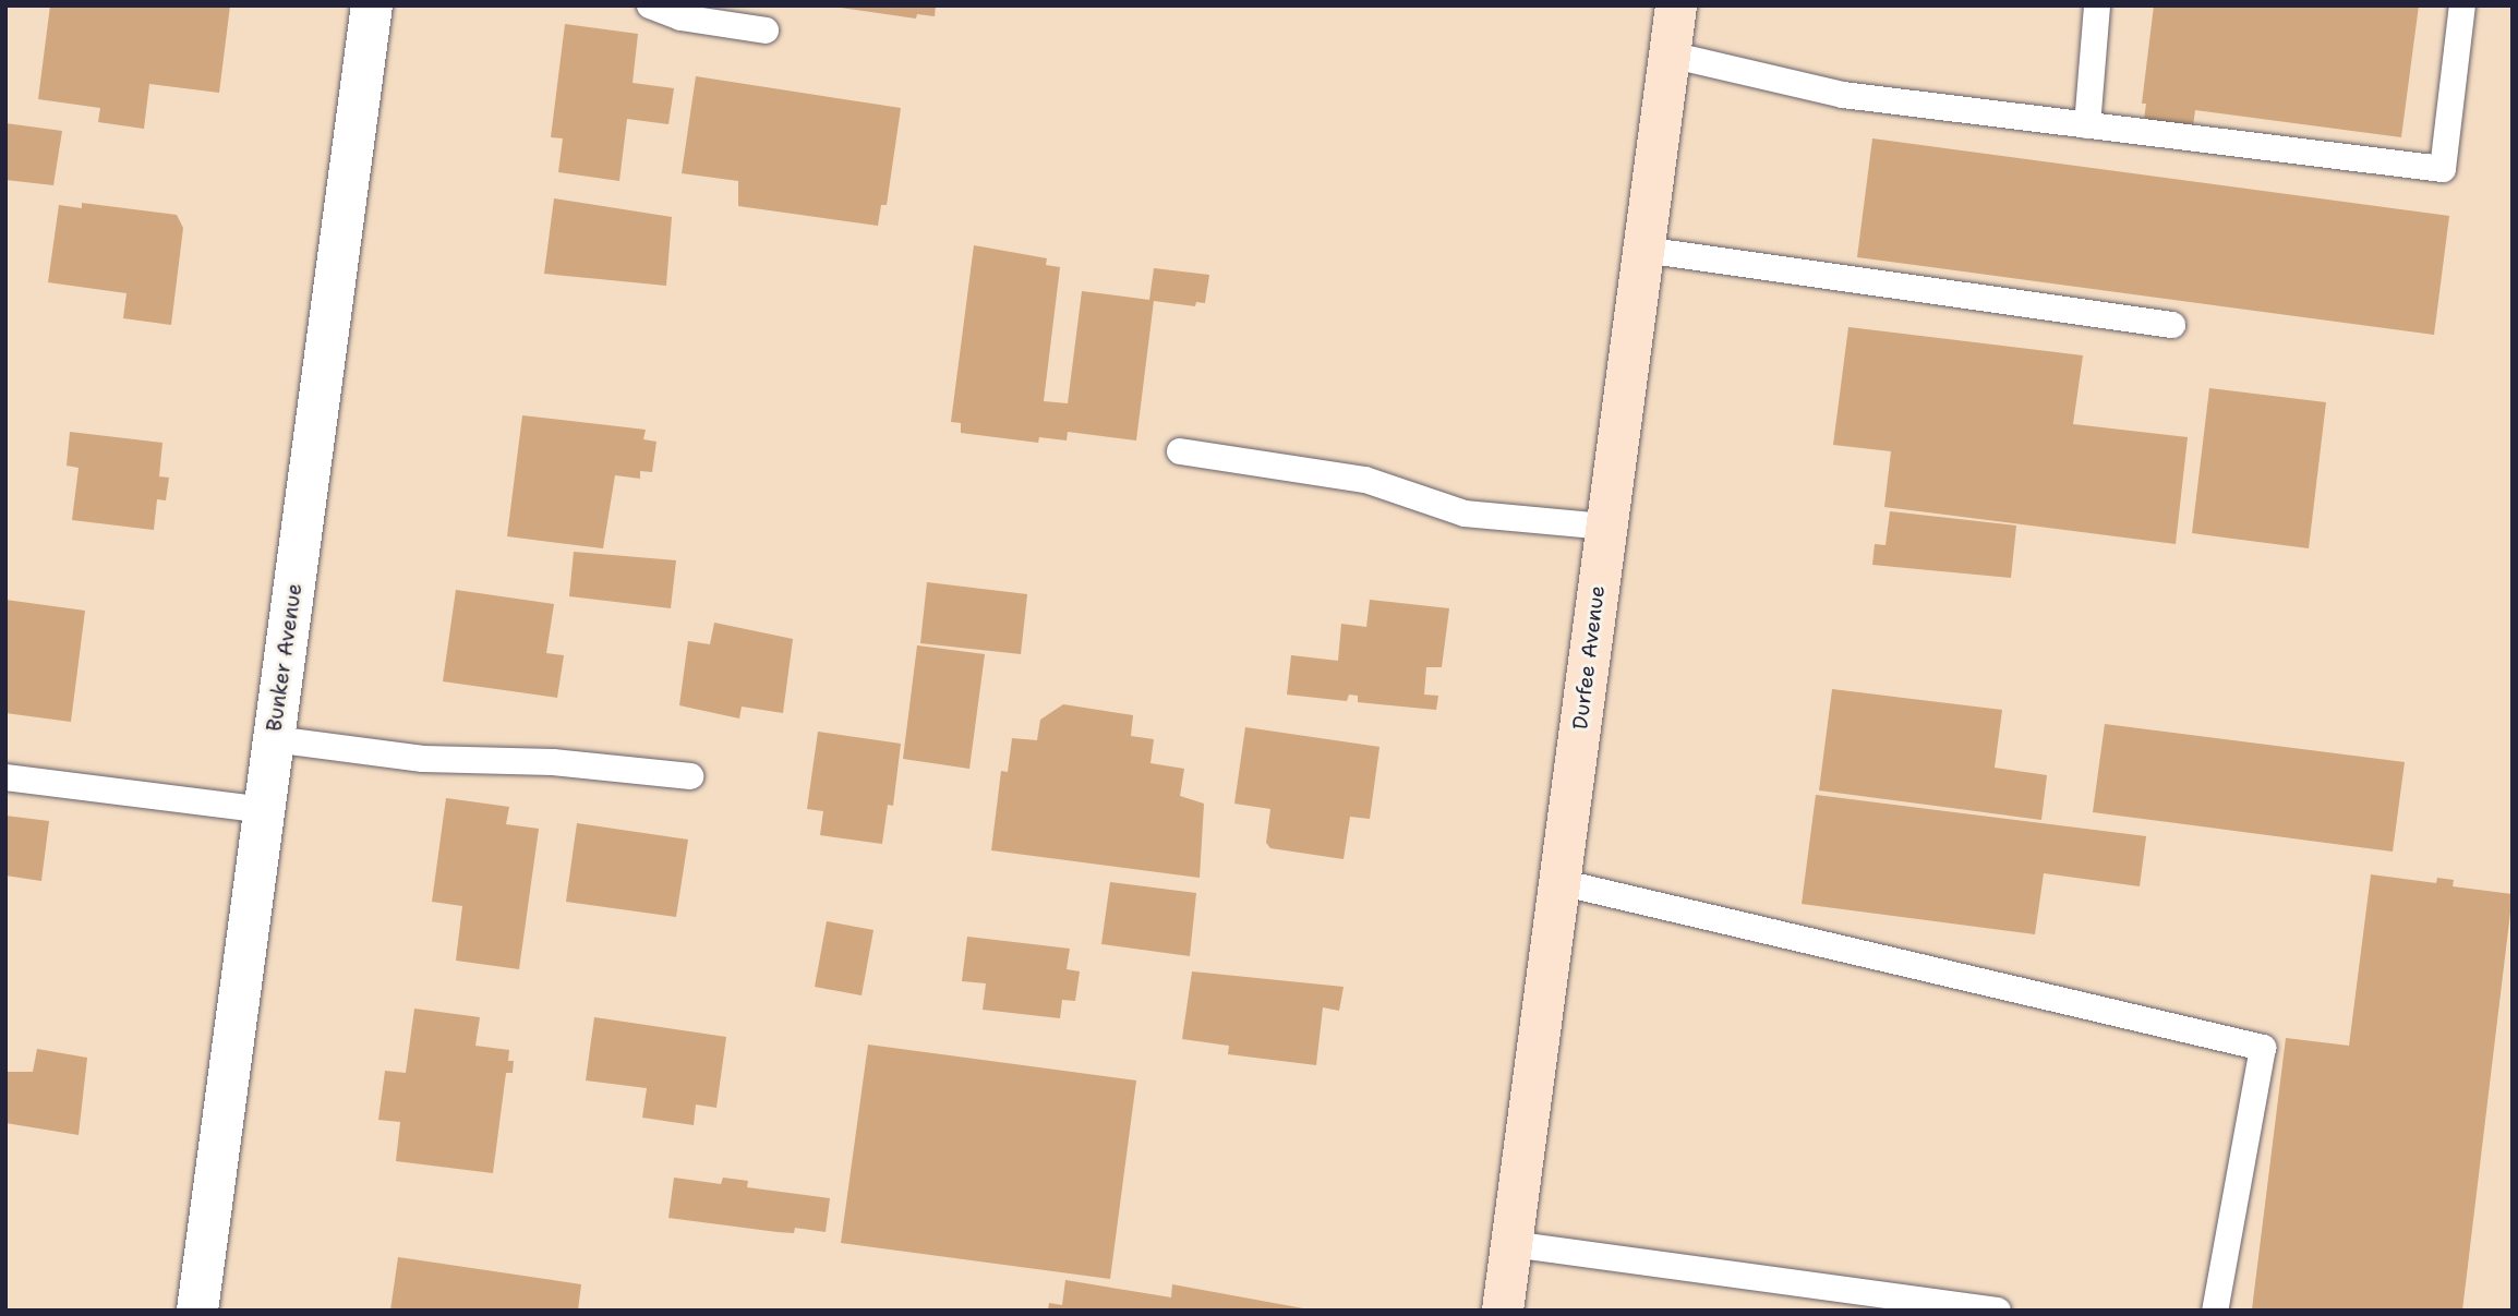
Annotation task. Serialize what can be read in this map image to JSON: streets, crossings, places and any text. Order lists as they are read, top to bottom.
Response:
{
  "streets": {
    "main road": ["Durfee Avenue"],
    "street": ["Bunker Avenue"]
  }
}
